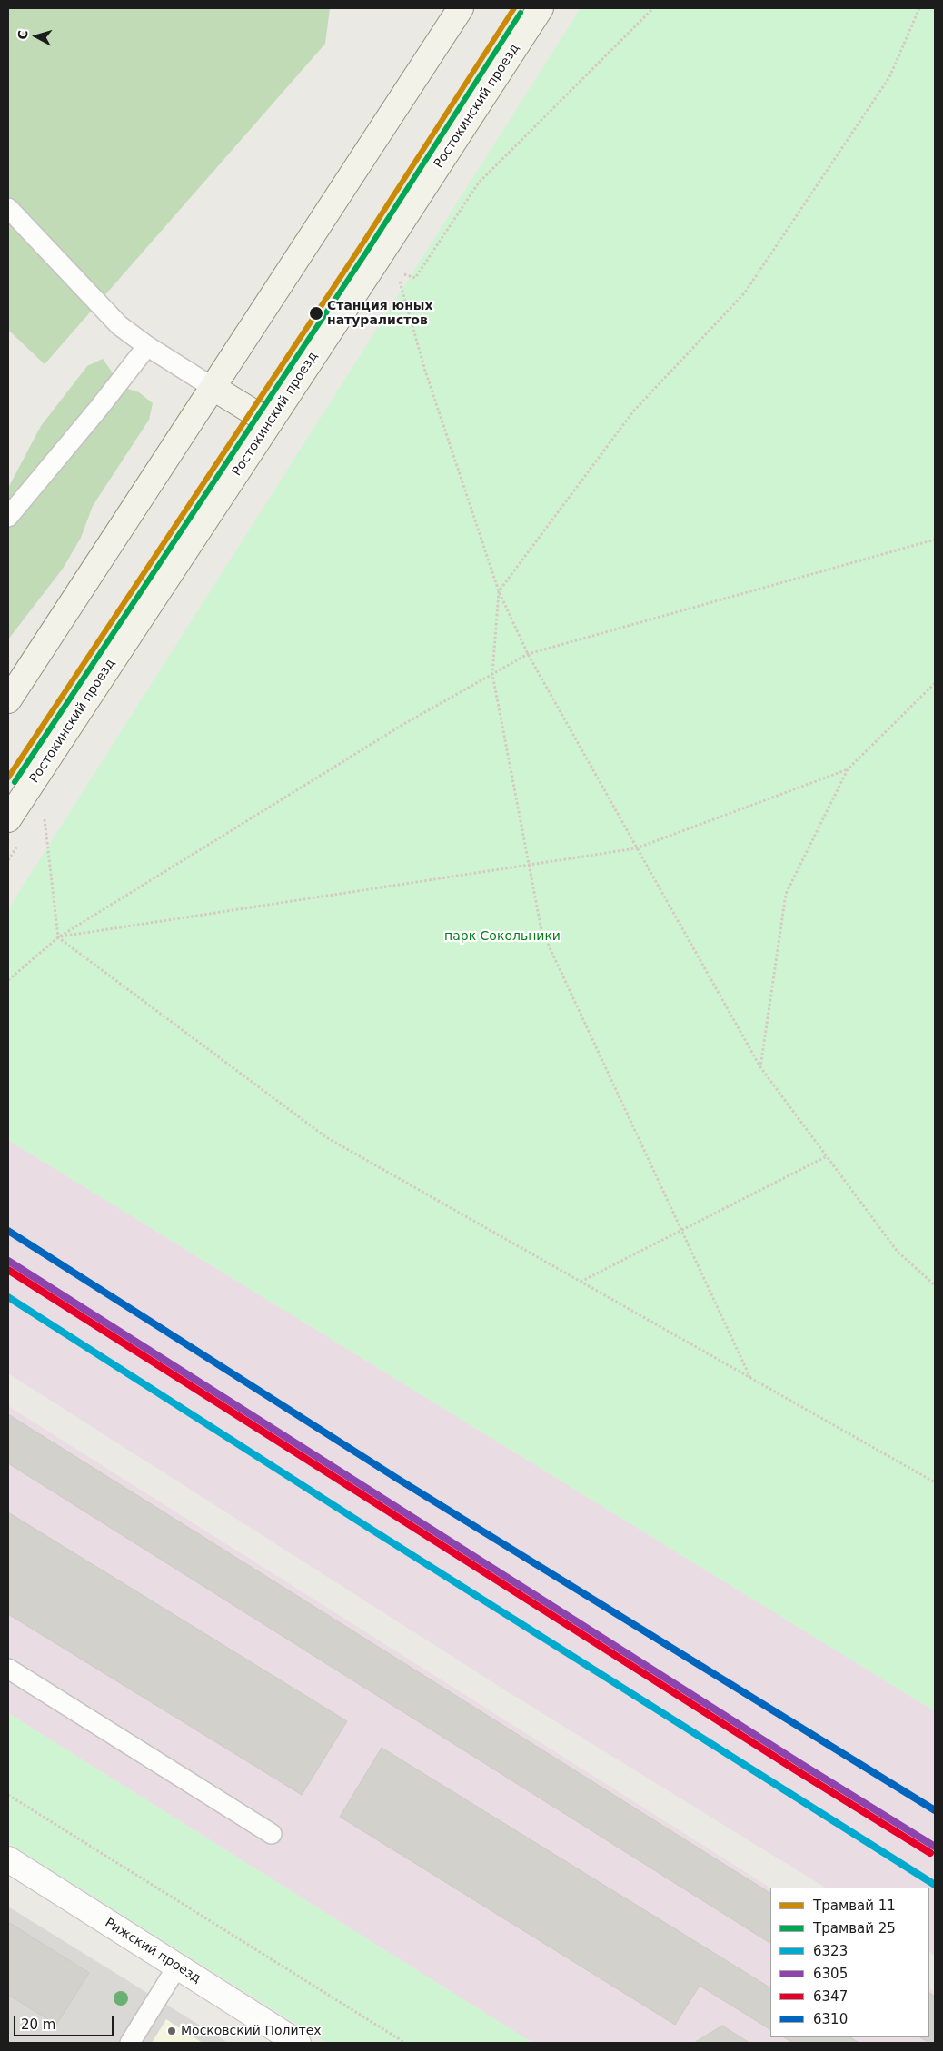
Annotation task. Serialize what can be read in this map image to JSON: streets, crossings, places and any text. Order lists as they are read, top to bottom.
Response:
{
  "streets": {
    "main road": ["Ростокинский проезд"],
    "street": ["Рижский проезд"]
  },
  "parks": ["парк Сокольники"],
  "places": ["Станция юных натуралистов", "Московский Политех"],
  "lines": [
    "tram line 11",
    "tram line 25",
    "transit line 6310",
    "transit line 6305",
    "transit line 6347",
    "transit line 6323"
  ],
  "legend": [
    "Трамвай 11",
    "Трамвай 25",
    "6323",
    "6305",
    "6347",
    "6310"
  ],
  "scale_bar": "20 m",
  "north": "left"
}
